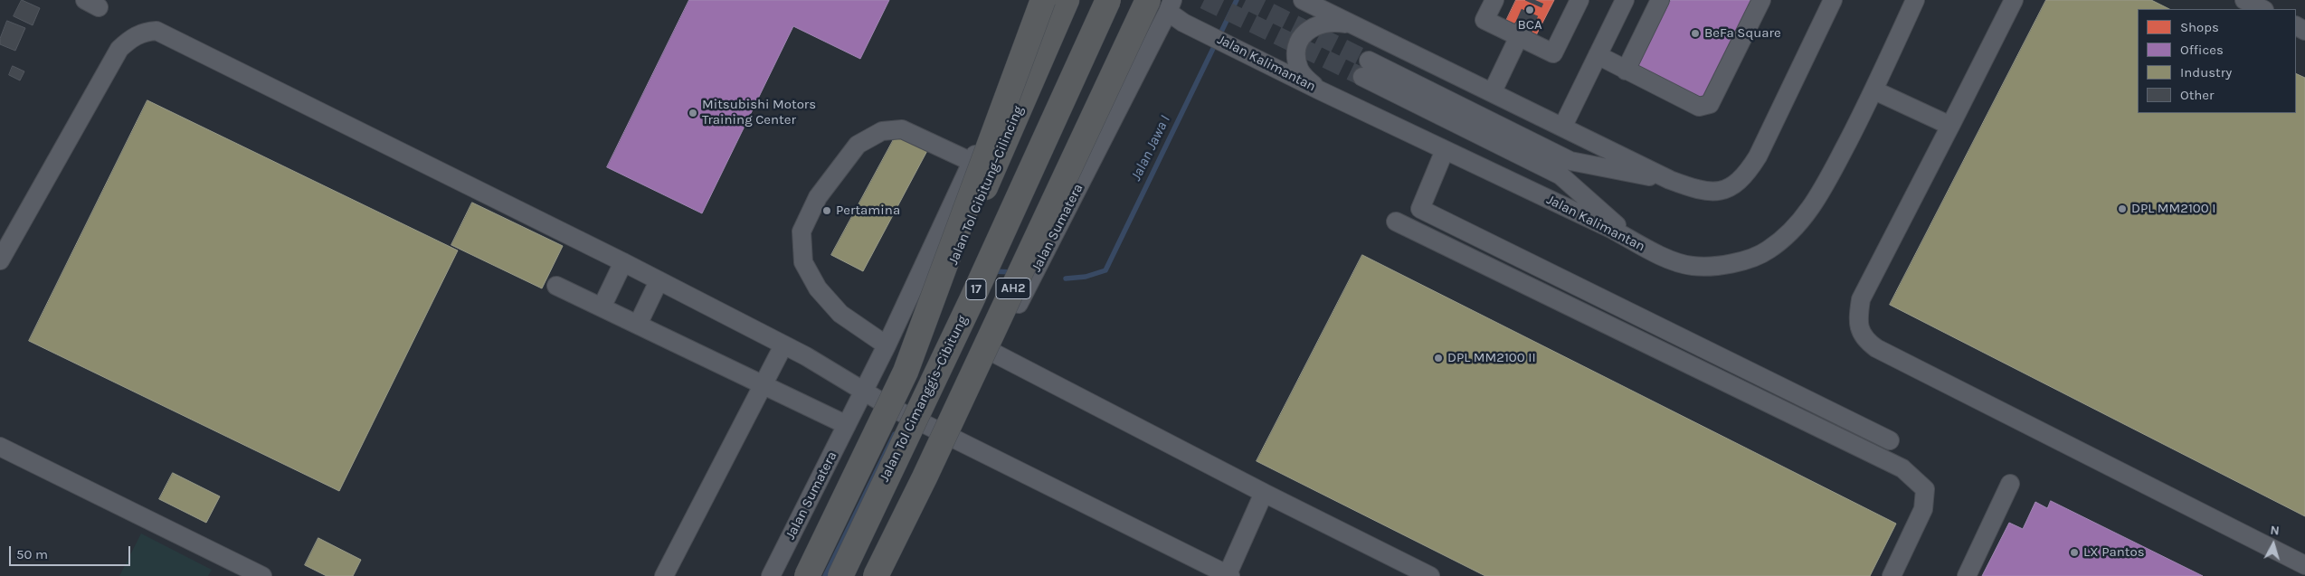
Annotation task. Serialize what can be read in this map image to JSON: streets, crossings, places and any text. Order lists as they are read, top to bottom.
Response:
{
  "streets": {
    "highway": [
      "Jalan Tol Cibitung–Cilincing",
      "AH2",
      "17",
      "Jalan Tol Cimanggis–Cibitung"
    ],
    "street": ["Jalan Kalimantan", "Jalan Sumatera"]
  },
  "crossings": [
    ["Jalan Kalimantan", "Jalan Sumatera"],
    ["Jalan Kalimantan", "AH2"],
    ["Jalan Tol Cibitung–Cilincing", "17"],
    ["Jalan Sumatera", "AH2"]
  ],
  "water": ["Jalan Jawa I"],
  "places": [
    "BCA",
    "BeFa Square",
    "Mitsubishi Motors Training Center",
    "DPL MM2100 I",
    "Pertamina",
    "DPL MM2100 II",
    "LX Pantos"
  ],
  "legend": [
    "Shops",
    "Offices",
    "Industry",
    "Other"
  ],
  "scale_bar": "50 m",
  "north": "top"
}
